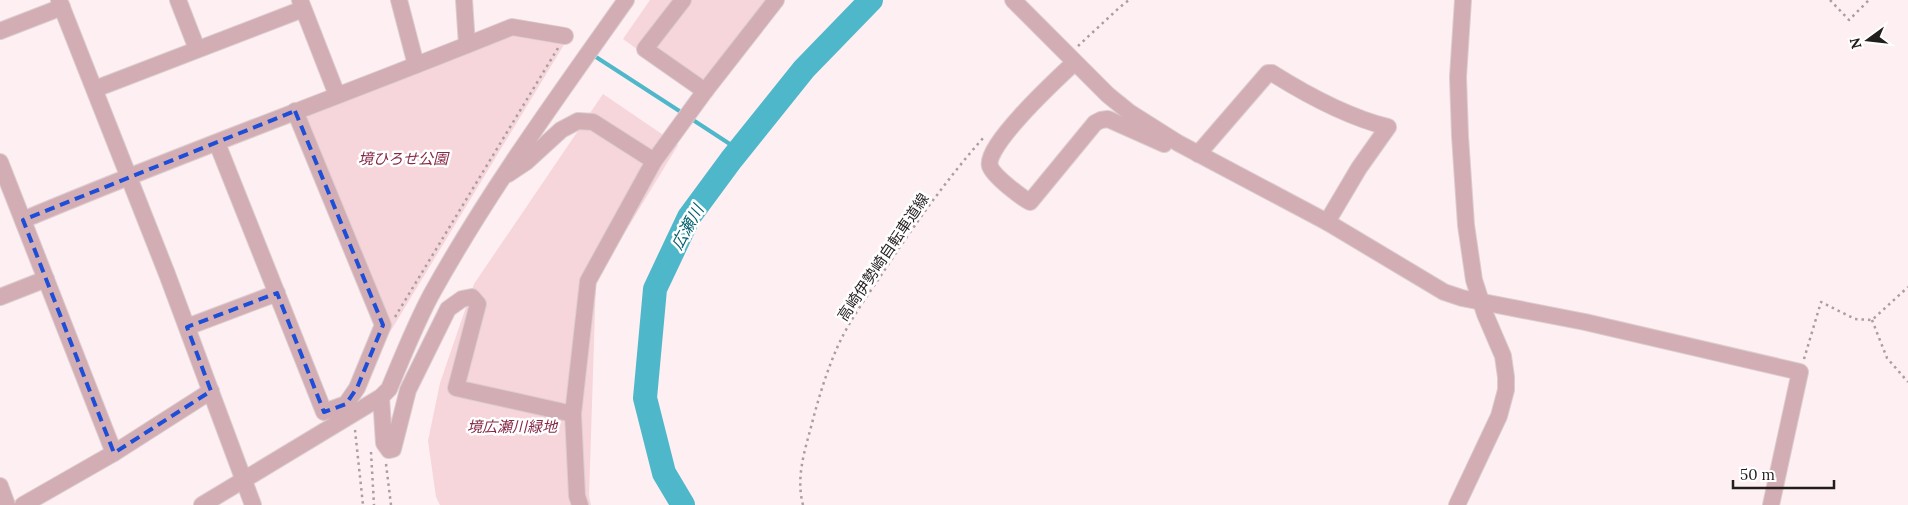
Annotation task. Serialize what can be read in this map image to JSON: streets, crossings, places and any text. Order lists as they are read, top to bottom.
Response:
{
  "streets": {
    "path": ["高崎伊勢崎自転車道線"]
  },
  "water": ["広瀬川"],
  "parks": ["境ひろせ公園", "境広瀬川緑地"],
  "scale_bar": "50 m",
  "north": "left"
}
